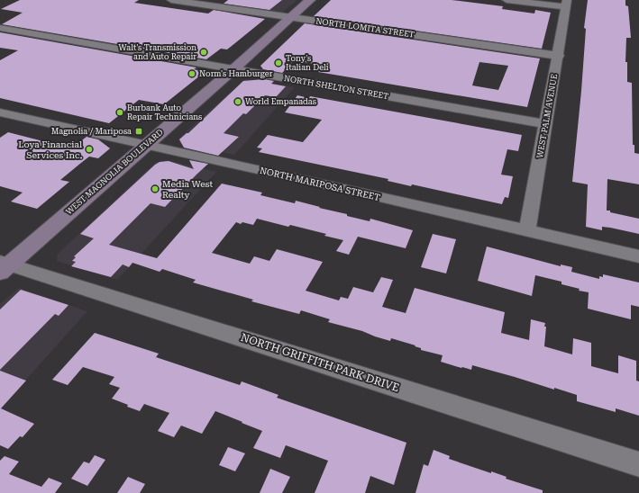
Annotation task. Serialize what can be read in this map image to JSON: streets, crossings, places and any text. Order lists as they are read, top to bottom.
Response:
{
  "streets": {
    "main road": ["WEST MAGNOLIA BOULEVARD"],
    "street": [
      "NORTH LOMITA STREET",
      "NORTH SHELTON STREET",
      "WEST PALM AVENUE",
      "NORTH MARIPOSA STREET",
      "NORTH GRIFFITH PARK DRIVE"
    ]
  },
  "crossings": [
    ["NORTH LOMITA STREET", "WEST PALM AVENUE"],
    ["NORTH LOMITA STREET", "WEST MAGNOLIA BOULEVARD"],
    ["NORTH SHELTON STREET", "WEST PALM AVENUE"],
    ["NORTH SHELTON STREET", "WEST MAGNOLIA BOULEVARD"],
    ["WEST PALM AVENUE", "NORTH MARIPOSA STREET"],
    ["WEST MAGNOLIA BOULEVARD", "NORTH MARIPOSA STREET"],
    ["WEST MAGNOLIA BOULEVARD", "NORTH GRIFFITH PARK DRIVE"]
  ],
  "places": {
    "other": [
      "Walt's Transmission and Auto Repair",
      "Tony's Italian Deli",
      "Norm's Hamburger",
      "World Empanadas",
      "Burbank Auto Repair Technicians",
      "Loya Financial Services Inc.",
      "Media West Realty"
    ],
    "transit": ["Magnolia / Mariposa"]
  }
}
